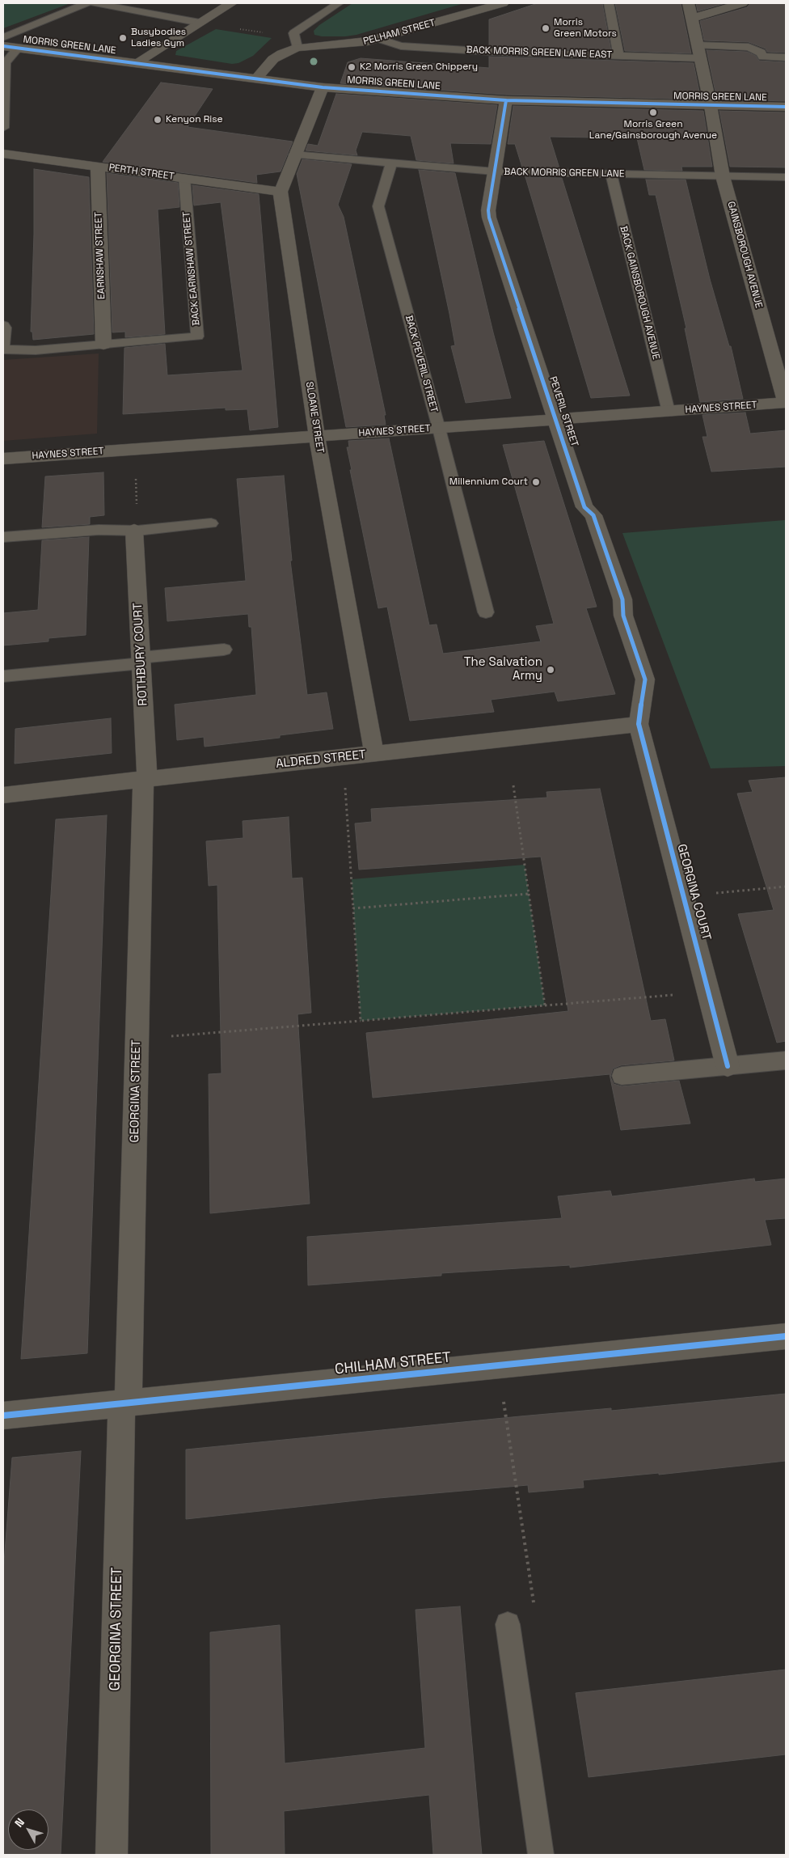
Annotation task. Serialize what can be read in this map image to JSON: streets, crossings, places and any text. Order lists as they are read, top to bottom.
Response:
{
  "streets": {
    "street": [
      "PELHAM STREET",
      "MORRIS GREEN LANE",
      "PERTH STREET",
      "GAINSBOROUGH AVENUE",
      "EARNSHAW STREET",
      "HAYNES STREET",
      "PEVERIL STREET",
      "SLOANE STREET",
      "ROTHBURY COURT",
      "ALDRED STREET",
      "GEORGINA COURT",
      "GEORGINA STREET",
      "CHILHAM STREET"
    ],
    "lane": [
      "BACK MORRIS GREEN LANE EAST",
      "BACK MORRIS GREEN LANE",
      "BACK EARNSHAW STREET",
      "BACK GAINSBOROUGH AVENUE",
      "BACK PEVERIL STREET"
    ]
  },
  "crossings": [
    ["PELHAM STREET", "MORRIS GREEN LANE"],
    ["PELHAM STREET", "BACK MORRIS GREEN LANE EAST"],
    ["MORRIS GREEN LANE", "GAINSBOROUGH AVENUE"],
    ["MORRIS GREEN LANE", "PEVERIL STREET"],
    ["MORRIS GREEN LANE", "SLOANE STREET"],
    ["BACK MORRIS GREEN LANE EAST", "GAINSBOROUGH AVENUE"],
    ["PERTH STREET", "EARNSHAW STREET"],
    ["PERTH STREET", "BACK EARNSHAW STREET"],
    ["PERTH STREET", "SLOANE STREET"],
    ["BACK MORRIS GREEN LANE", "GAINSBOROUGH AVENUE"],
    ["BACK MORRIS GREEN LANE", "BACK GAINSBOROUGH AVENUE"],
    ["BACK MORRIS GREEN LANE", "BACK PEVERIL STREET"],
    ["BACK MORRIS GREEN LANE", "PEVERIL STREET"],
    ["BACK MORRIS GREEN LANE", "SLOANE STREET"],
    ["GAINSBOROUGH AVENUE", "HAYNES STREET"],
    ["EARNSHAW STREET", "BACK EARNSHAW STREET"],
    ["BACK GAINSBOROUGH AVENUE", "HAYNES STREET"],
    ["BACK PEVERIL STREET", "HAYNES STREET"],
    ["HAYNES STREET", "PEVERIL STREET"],
    ["HAYNES STREET", "SLOANE STREET"],
    ["PEVERIL STREET", "ALDRED STREET"],
    ["PEVERIL STREET", "GEORGINA COURT"],
    ["SLOANE STREET", "ALDRED STREET"],
    ["ROTHBURY COURT", "ALDRED STREET"],
    ["ROTHBURY COURT", "GEORGINA STREET"],
    ["ALDRED STREET", "GEORGINA COURT"],
    ["ALDRED STREET", "GEORGINA STREET"],
    ["GEORGINA STREET", "CHILHAM STREET"]
  ],
  "places": [
    "Morris Green Motors",
    "Busybodies Ladies Gym",
    "K2 Morris Green Chippery",
    "Morris Green Lane/Gainsborough Avenue",
    "Kenyon Rise",
    "Millennium Court",
    "The Salvation Army"
  ],
  "north": "top left"
}
